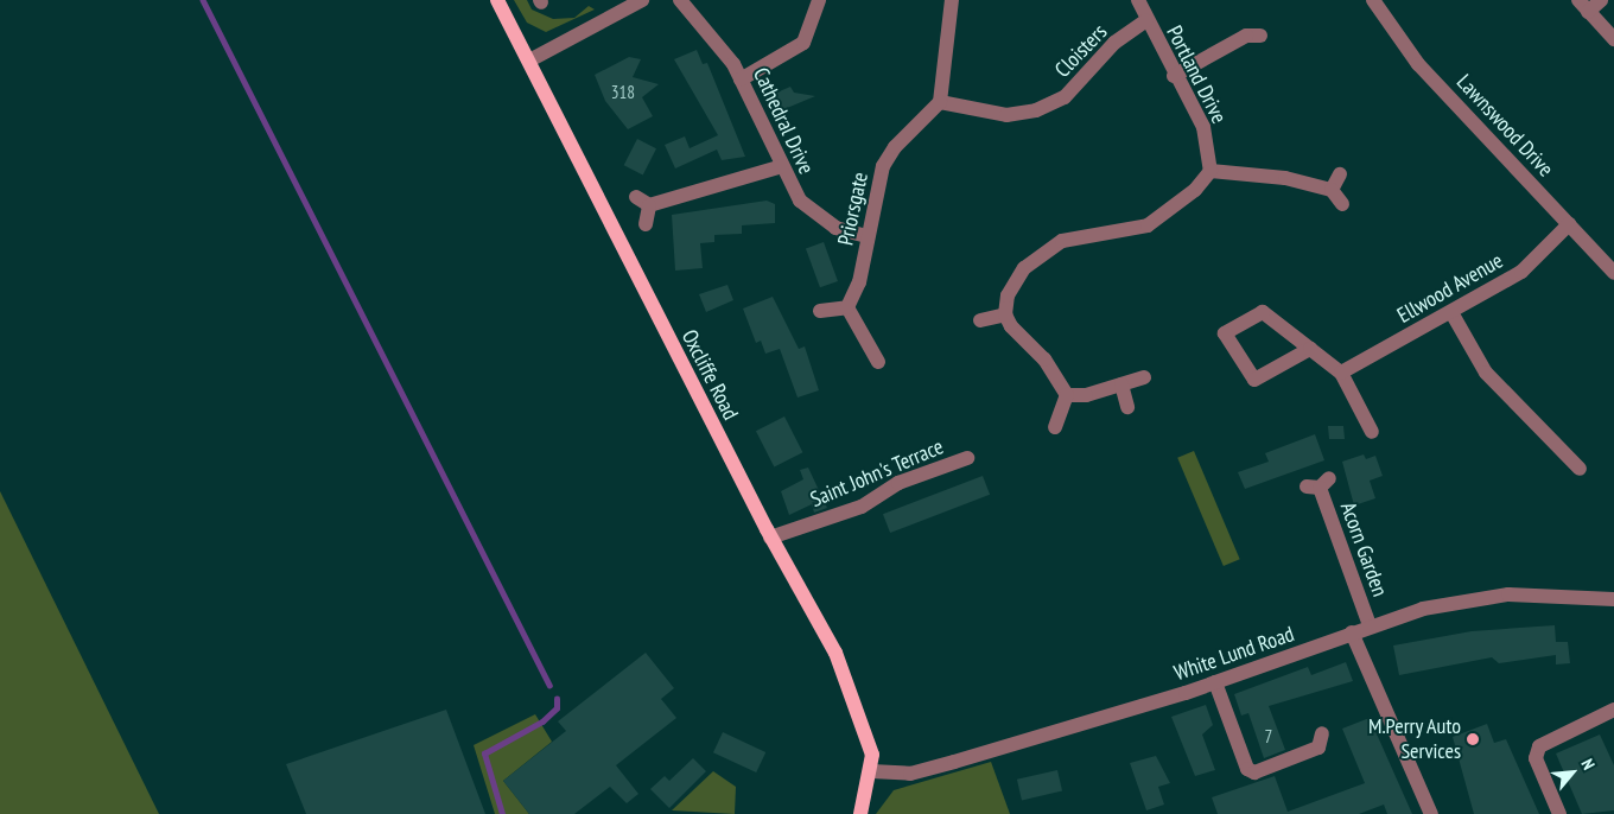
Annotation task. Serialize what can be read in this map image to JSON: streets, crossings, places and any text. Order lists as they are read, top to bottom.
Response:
{
  "streets": {
    "main road": ["Oxcliffe Road"],
    "street": [
      "Cloisters",
      "Portland Drive",
      "Cathedral Drive",
      "Lawnswood Drive",
      "Priorsgate",
      "Ellwood Avenue",
      "Saint John's Terrace",
      "Acorn Garden",
      "White Lund Road"
    ]
  },
  "crossings": [
    ["Cloisters", "Portland Drive"],
    ["Cloisters", "Priorsgate"],
    ["Cathedral Drive", "Priorsgate"],
    ["Lawnswood Drive", "Ellwood Avenue"],
    ["Oxcliffe Road", "Saint John's Terrace"],
    ["Oxcliffe Road", "White Lund Road"],
    ["Acorn Garden", "White Lund Road"]
  ],
  "places": ["M.Perry Auto Services"],
  "house_numbers": ["318", "7"],
  "north": "top right"
}
